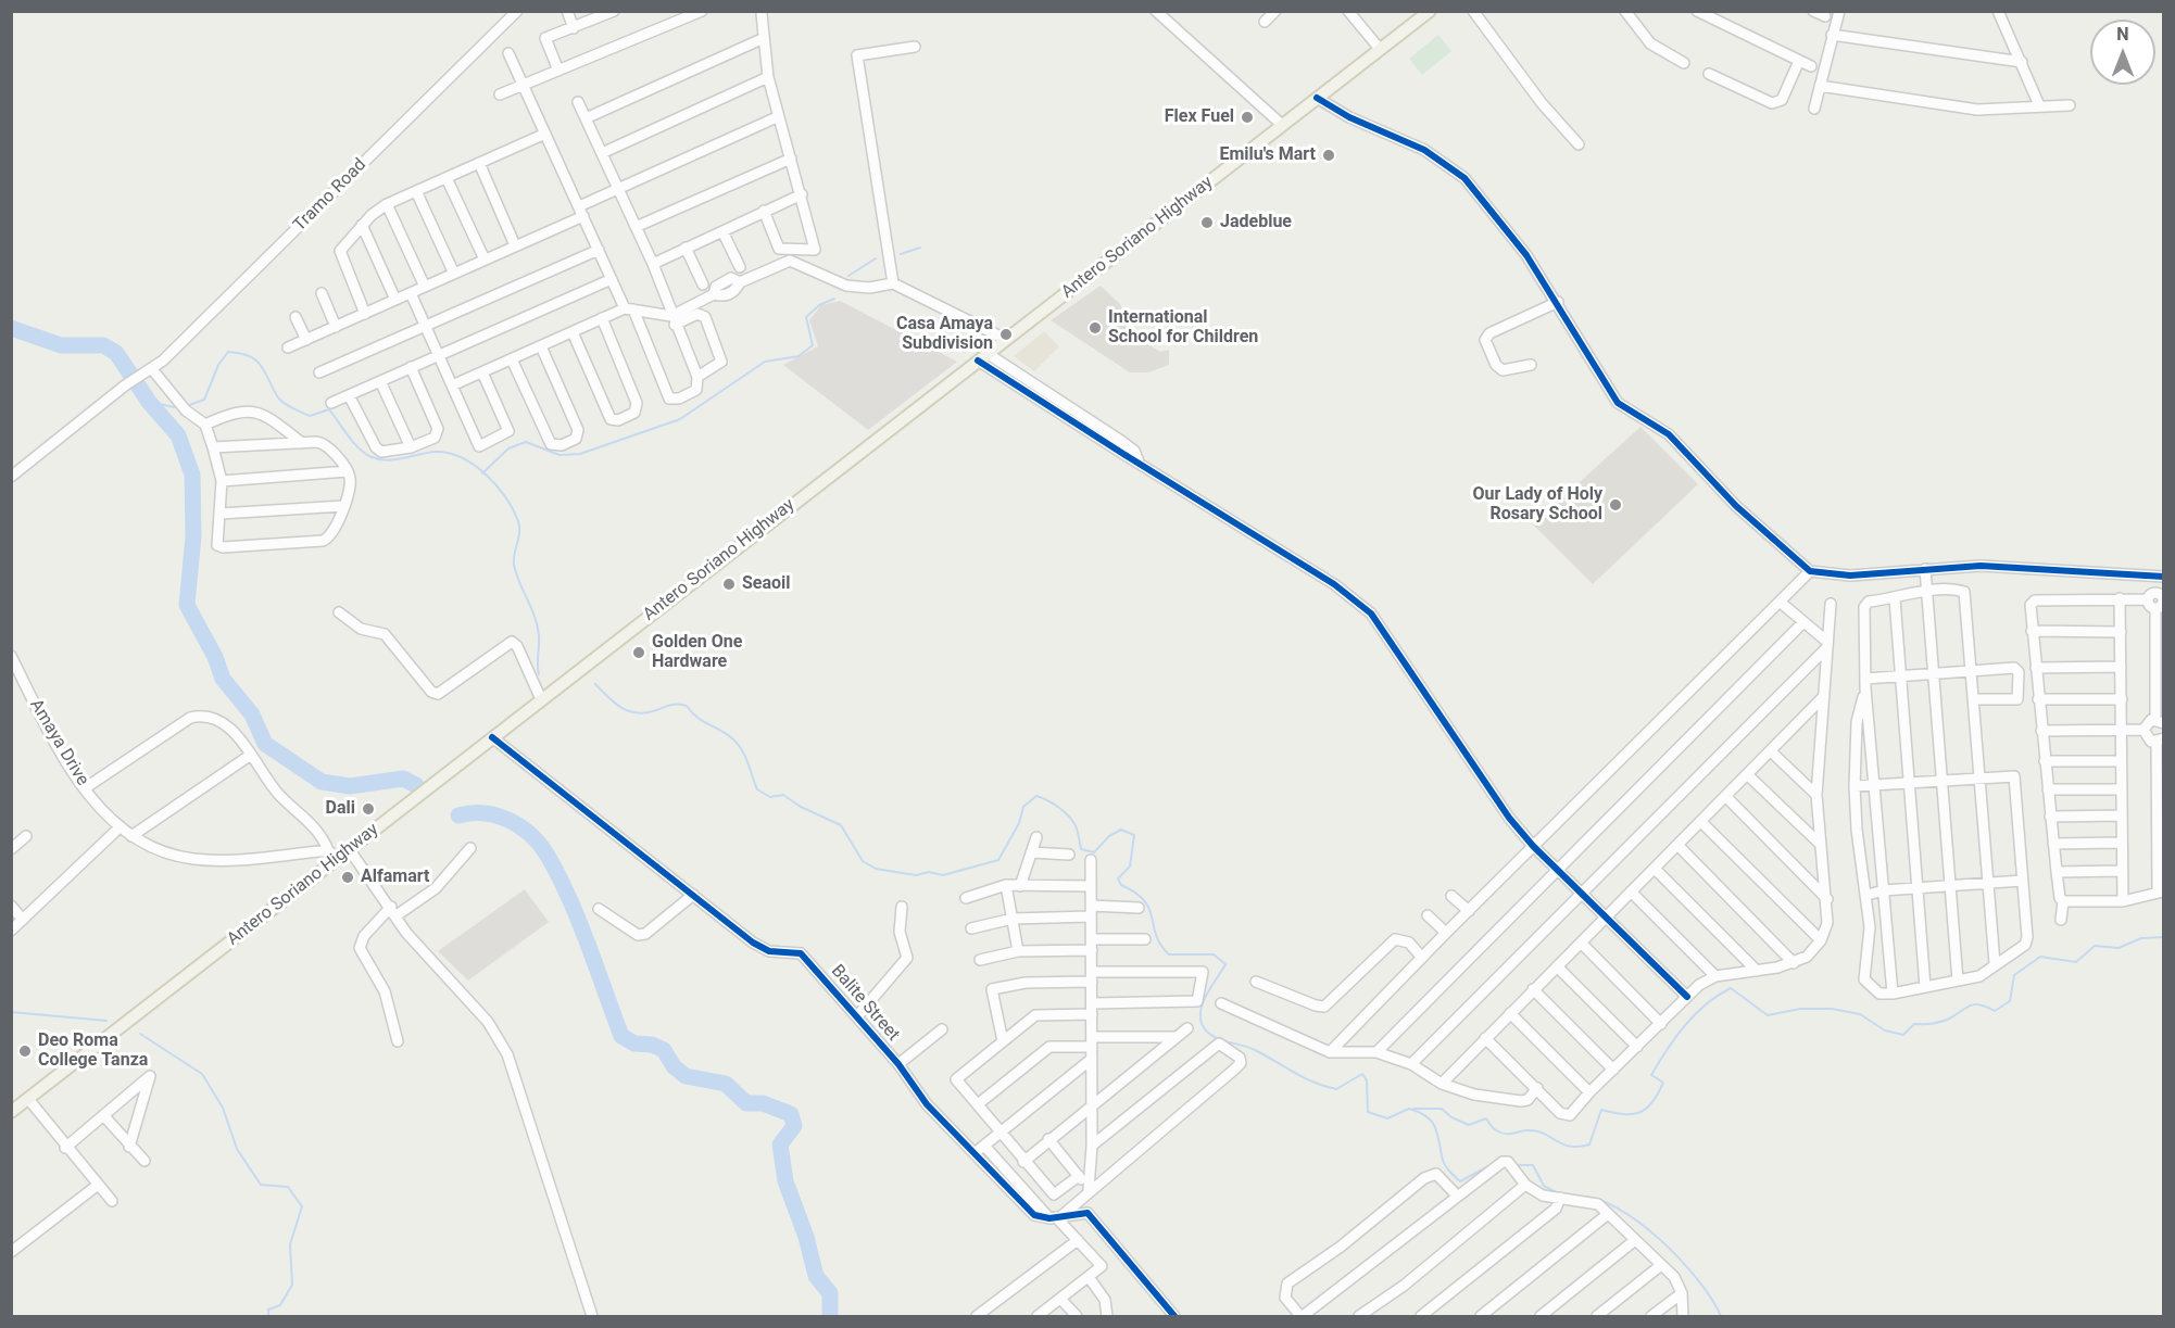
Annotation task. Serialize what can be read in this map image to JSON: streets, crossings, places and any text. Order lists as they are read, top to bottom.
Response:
{
  "streets": {
    "main road": ["Antero Soriano Highway"],
    "street": ["Tramo Road", "Amaya Drive", "Balite Street"]
  },
  "crossings": [
    ["Antero Soriano Highway", "Amaya Drive"],
    ["Antero Soriano Highway", "Balite Street"]
  ],
  "places": [
    "Flex Fuel",
    "Emilu's Mart",
    "Jadeblue",
    "International School for Children",
    "Casa Amaya Subdivision",
    "Our Lady of Holy Rosary School",
    "Seaoil",
    "Golden One Hardware",
    "Dali",
    "Alfamart",
    "Deo Roma College Tanza"
  ],
  "north": "top"
}
